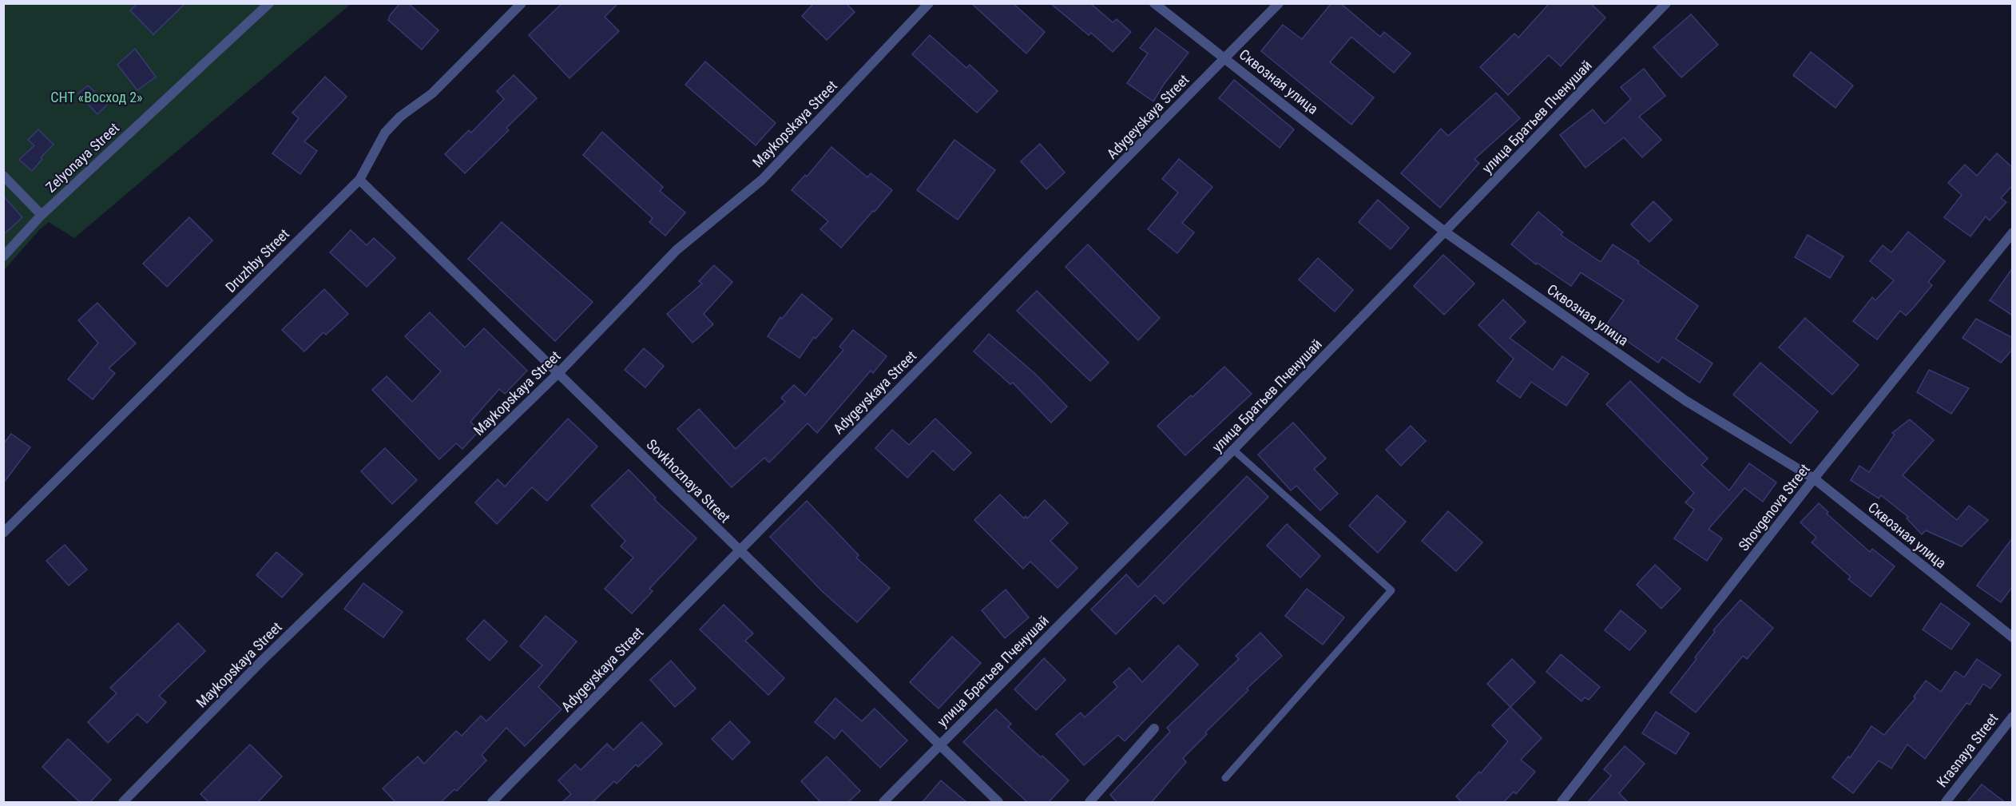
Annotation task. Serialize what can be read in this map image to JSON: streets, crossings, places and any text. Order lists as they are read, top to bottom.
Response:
{
  "streets": {
    "street": [
      "Сквозная улица",
      "Adygeyskaya Street",
      "улица Братьев Пченушай",
      "Maykopskaya Street",
      "Zelyonaya Street",
      "Druzhby Street",
      "Sovkhoznaya Street",
      "Shovgenova Street",
      "Krasnaya Street"
    ]
  },
  "crossings": [
    ["Сквозная улица", "Adygeyskaya Street"],
    ["Сквозная улица", "улица Братьев Пченушай"],
    ["Сквозная улица", "Shovgenova Street"],
    ["Adygeyskaya Street", "Sovkhoznaya Street"],
    ["улица Братьев Пченушай", "Sovkhoznaya Street"],
    ["Maykopskaya Street", "Sovkhoznaya Street"],
    ["Druzhby Street", "Sovkhoznaya Street"]
  ],
  "parks": ["СНТ «Восход 2»"]
}
